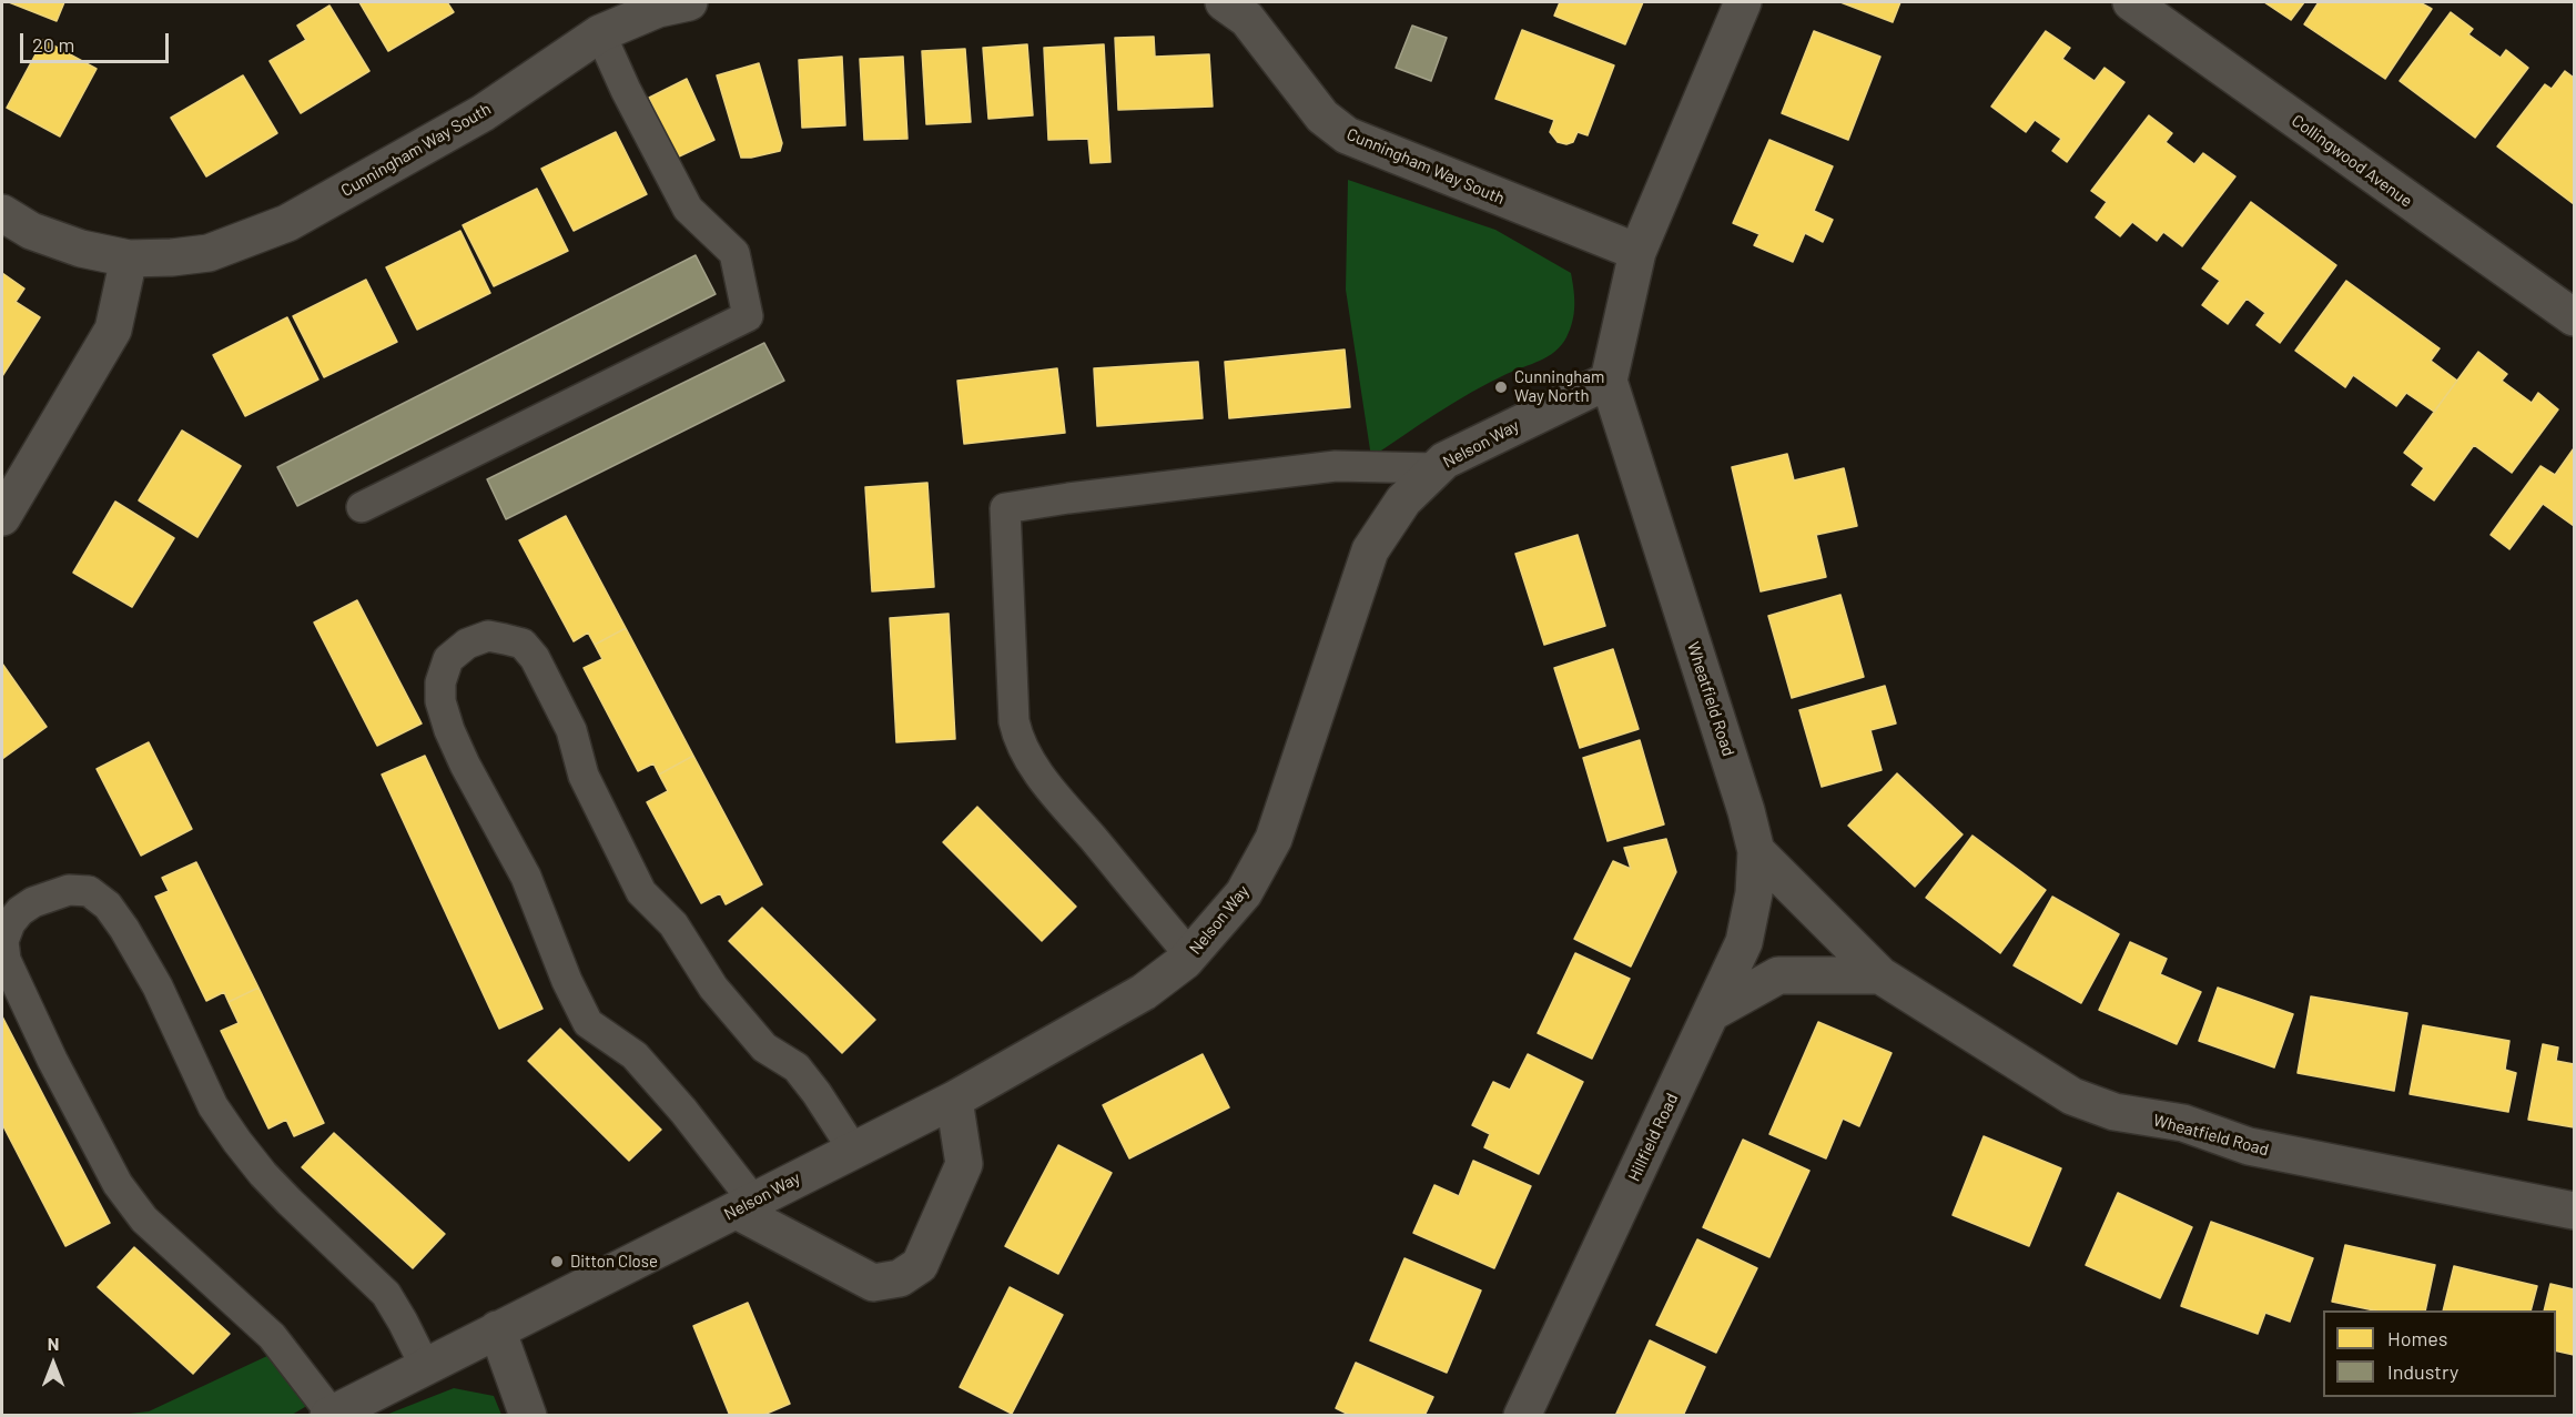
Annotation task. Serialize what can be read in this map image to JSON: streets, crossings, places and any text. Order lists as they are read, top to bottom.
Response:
{
  "streets": {
    "street": [
      "Cunningham Way South",
      "Collingwood Avenue",
      "Nelson Way",
      "Wheatfield Road",
      "Hillfield Road"
    ]
  },
  "crossings": [
    ["Nelson Way", "Wheatfield Road"],
    ["Wheatfield Road", "Hillfield Road"]
  ],
  "places": ["Cunningham Way North", "Ditton Close"],
  "legend": ["Homes", "Industry"],
  "scale_bar": "20 m",
  "north": "top"
}
